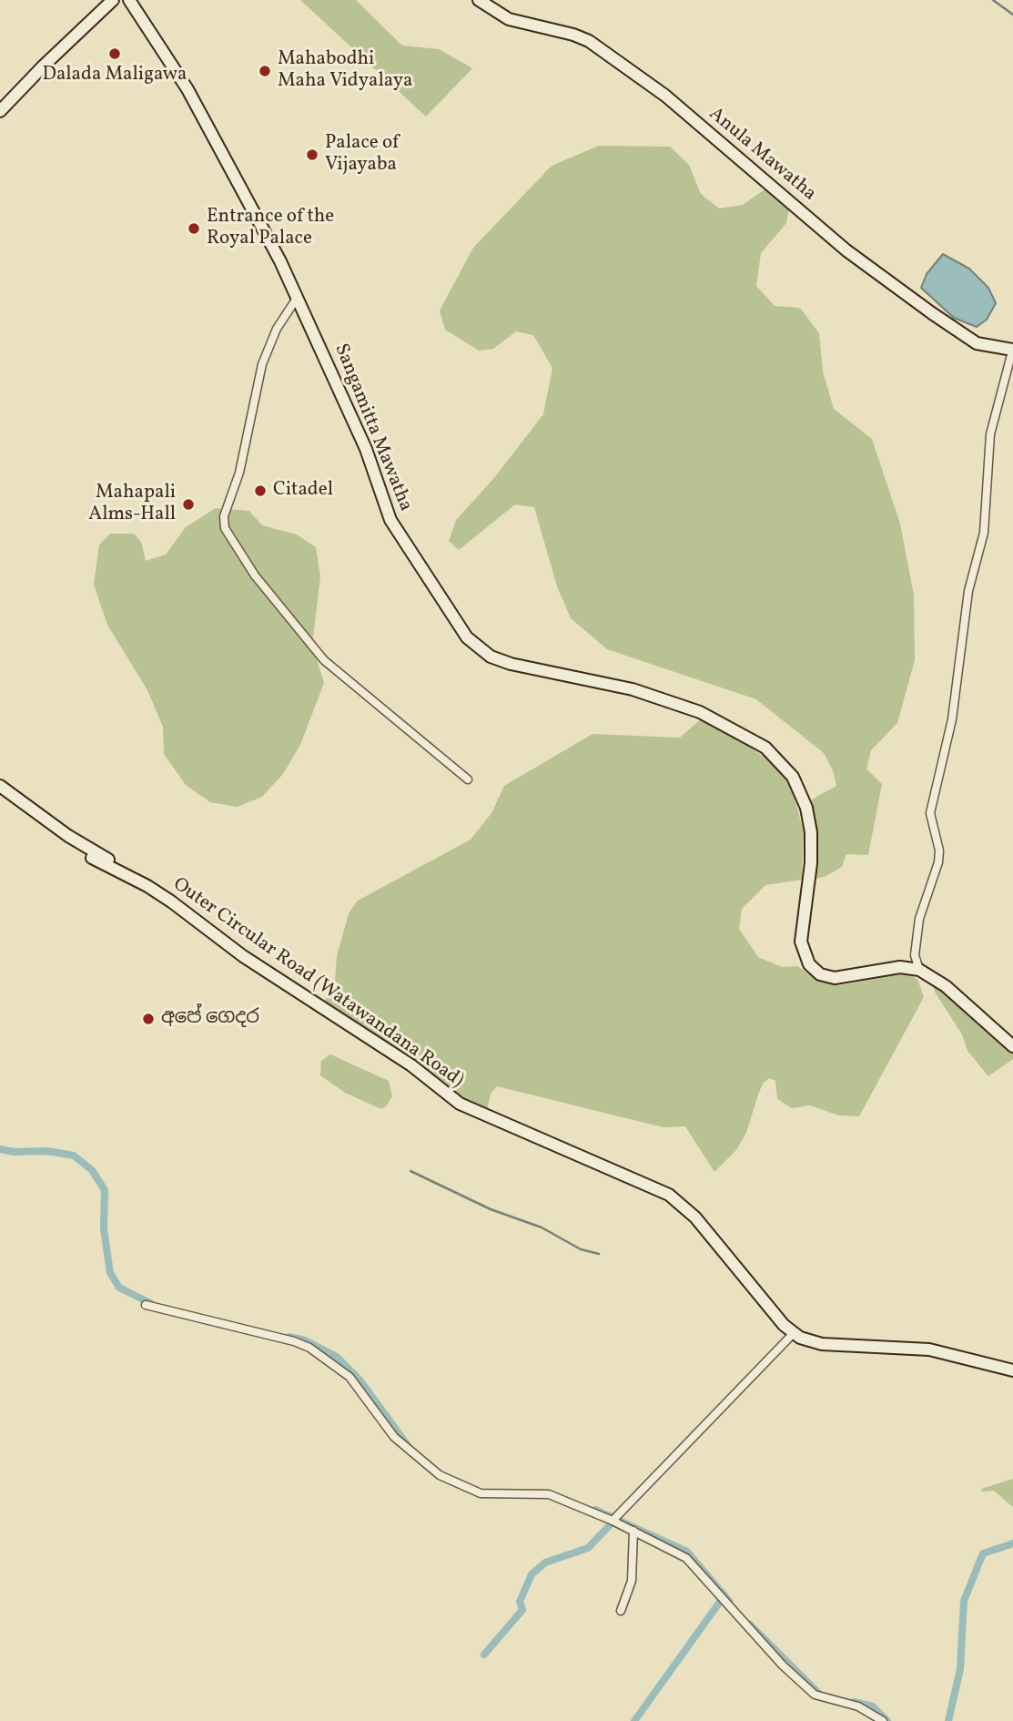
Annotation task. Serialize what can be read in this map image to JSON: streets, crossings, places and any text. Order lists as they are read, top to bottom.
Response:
{
  "streets": {
    "main road": ["Anula Mawatha", "Sangamitta Mawatha", "Outer Circular Road (Watawandana Road)"]
  },
  "places": [
    "Dalada Maligawa",
    "Mahabodhi Maha Vidyalaya",
    "Palace of Vijayaba",
    "Entrance of the Royal Palace",
    "Citadel",
    "Mahapali Alms-Hall",
    "අපේ ගෙදර"
  ]
}
